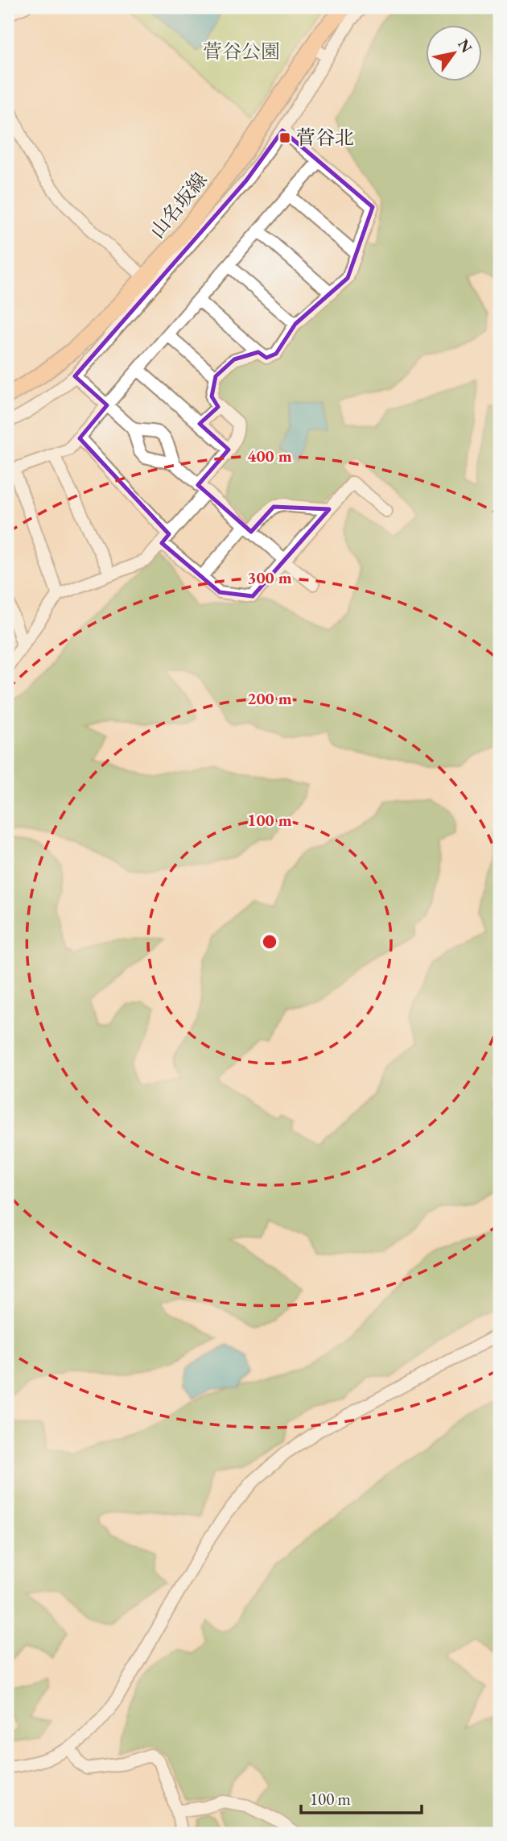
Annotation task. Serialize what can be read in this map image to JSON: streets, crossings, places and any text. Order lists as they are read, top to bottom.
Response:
{
  "streets": {
    "main road": ["山名坂線"]
  },
  "parks": ["菅谷公園"],
  "places": {
    "transit": ["菅谷北"]
  },
  "scale_bar": "100 m",
  "north": "top right",
  "rings": [
    "400 m",
    "300 m",
    "200 m",
    "100 m"
  ]
}
